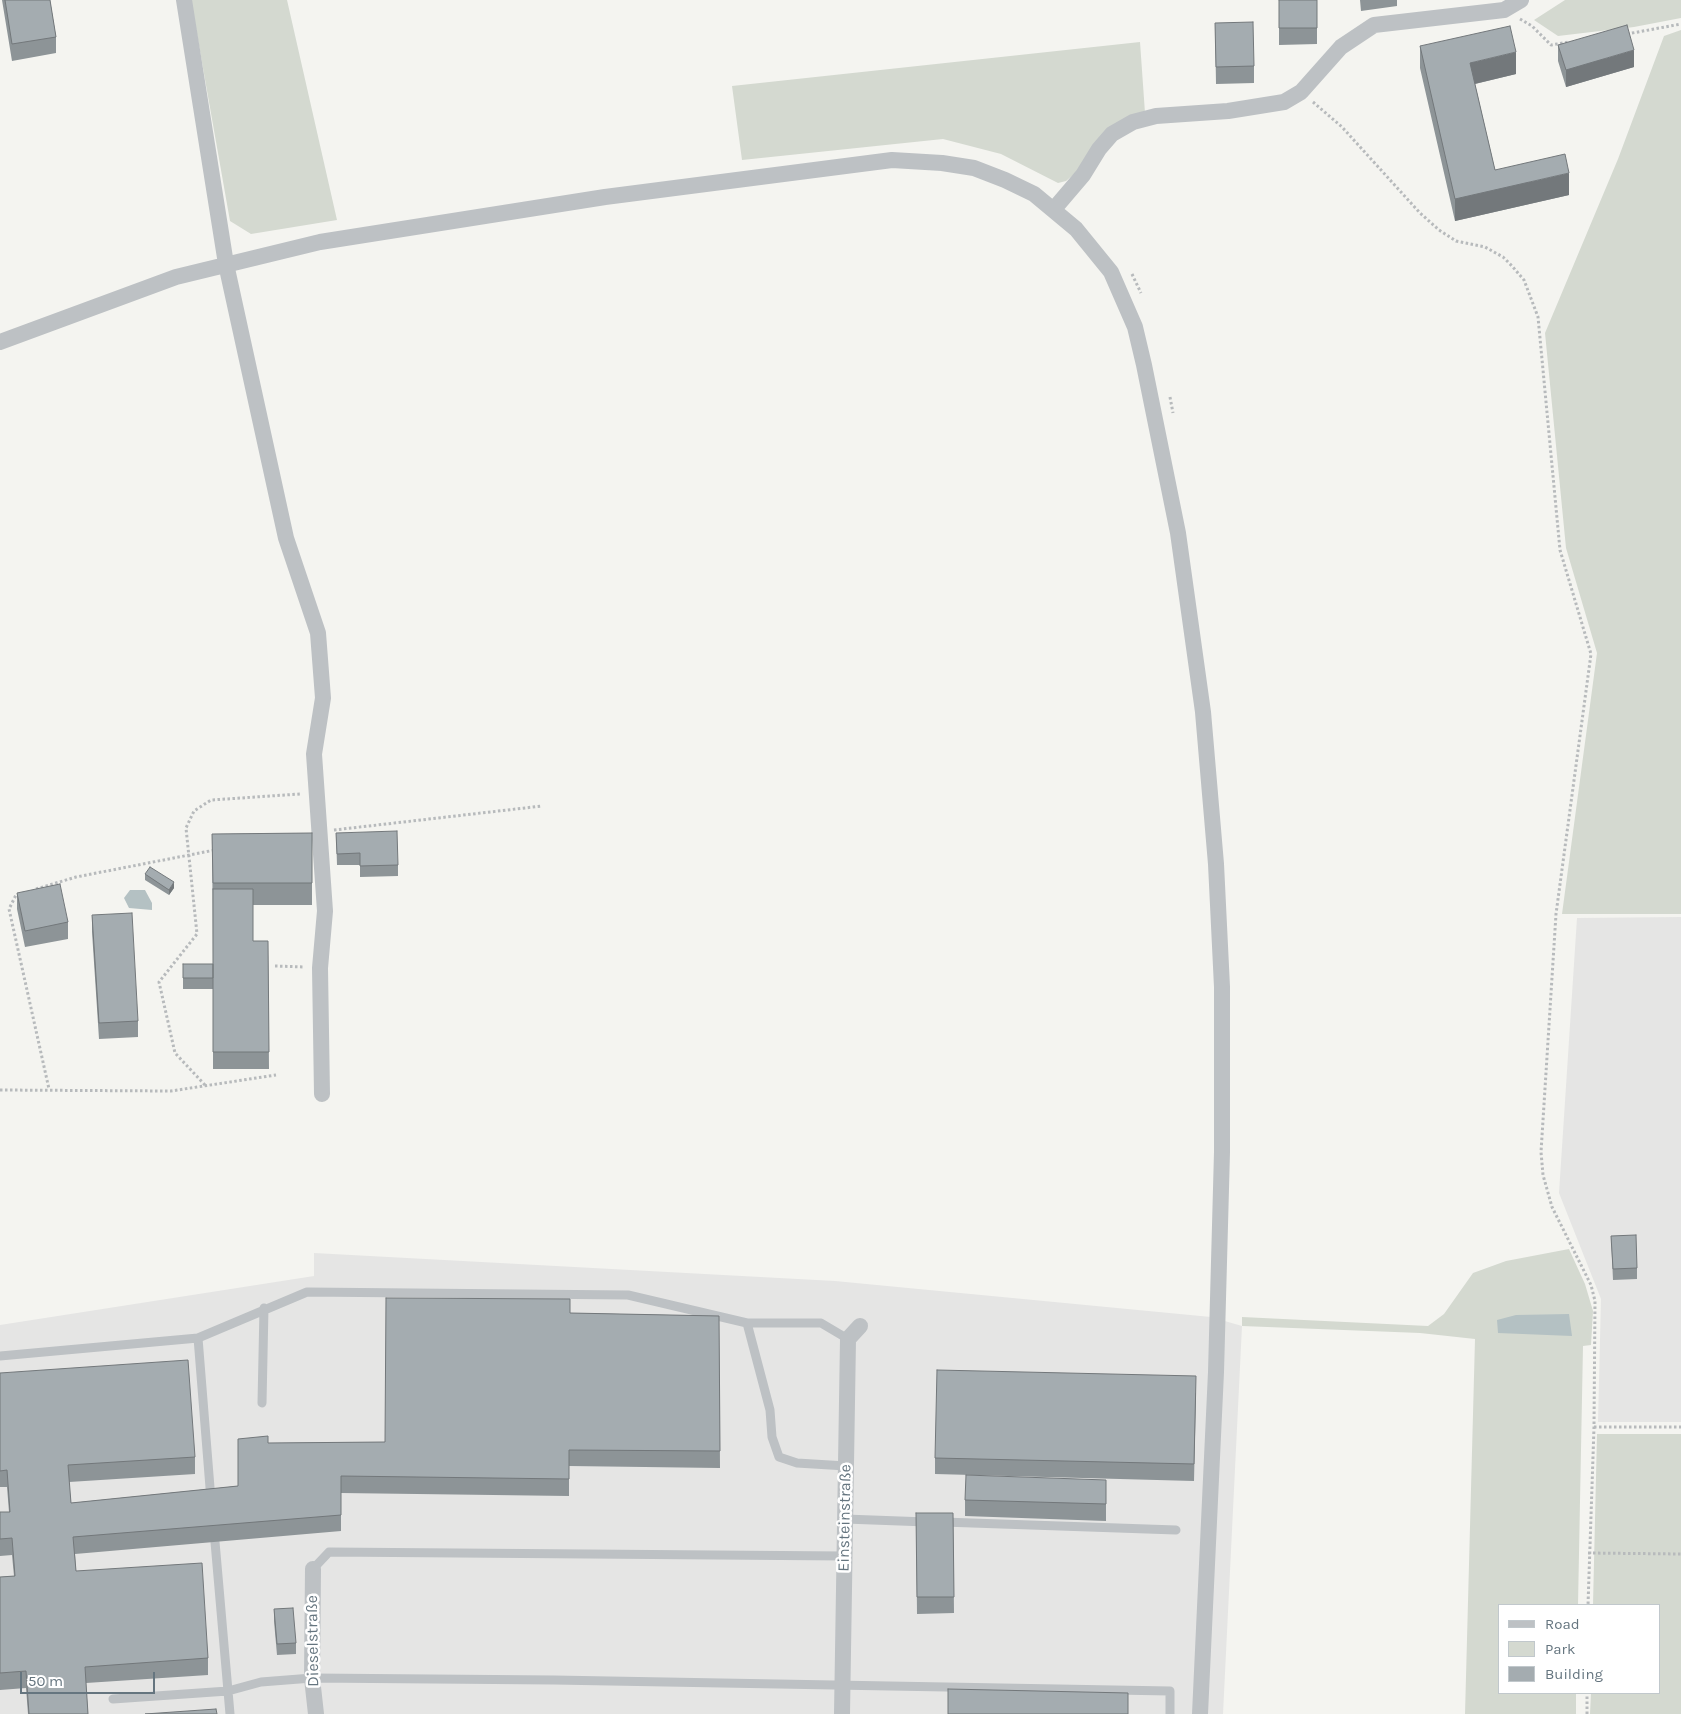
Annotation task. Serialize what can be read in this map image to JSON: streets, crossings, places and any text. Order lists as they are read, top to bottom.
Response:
{
  "streets": {
    "street": ["Einsteinstraße", "Dieselstraße"]
  },
  "legend": ["Road", "Park", "Building"],
  "scale_bar": "50 m"
}
